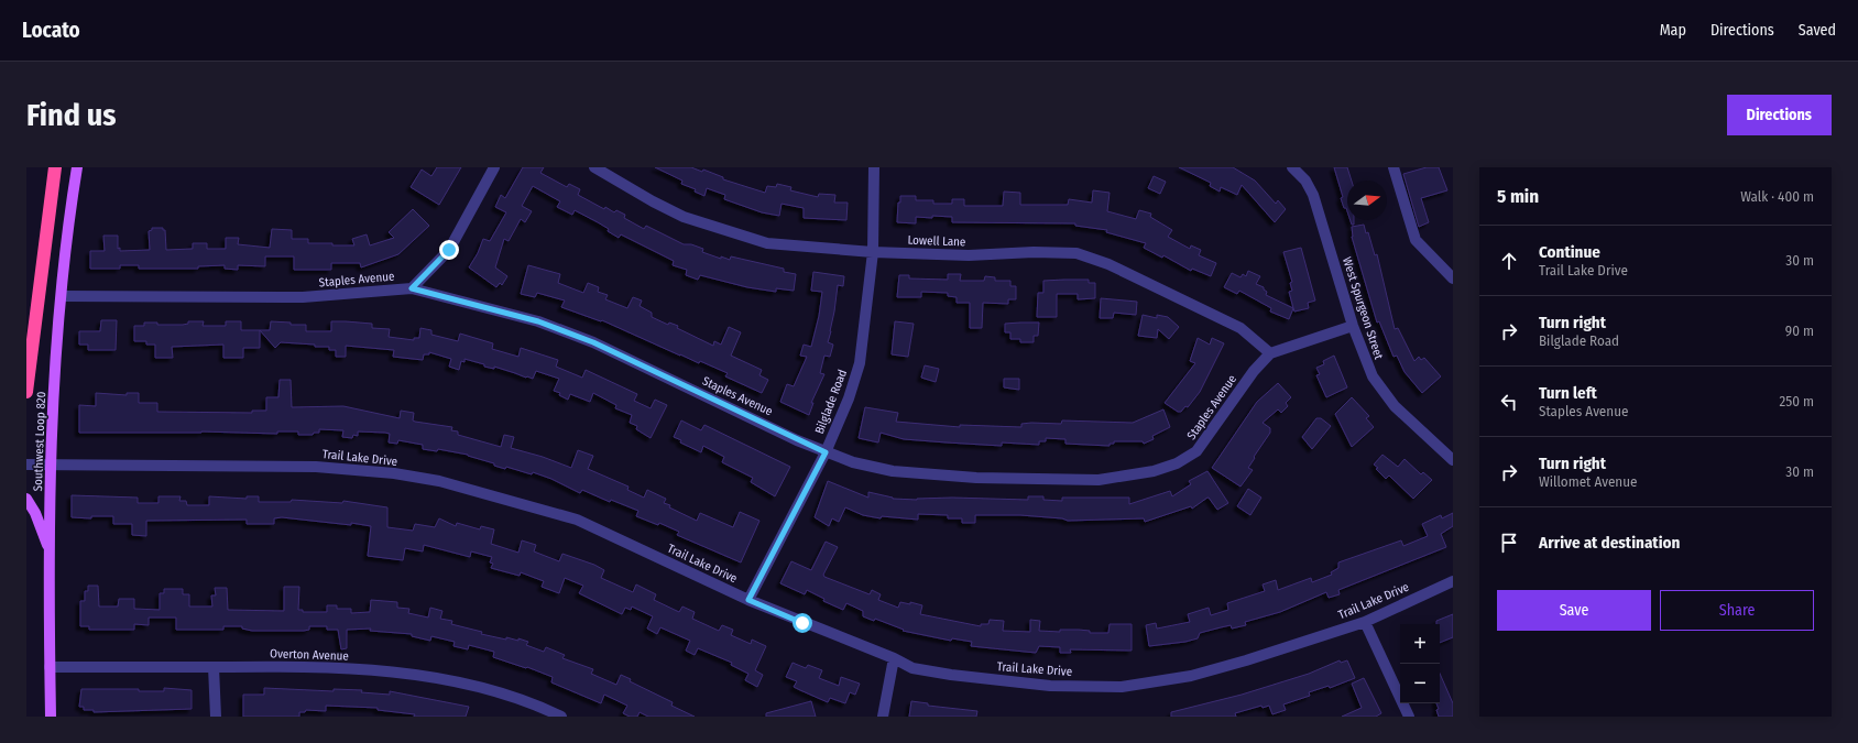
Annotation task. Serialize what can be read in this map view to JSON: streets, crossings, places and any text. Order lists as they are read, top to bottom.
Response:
{
  "streets": {
    "main road": ["Southwest Loop 820"],
    "street": [
      "Lowell Lane",
      "Staples Avenue",
      "West Spurgeon Street",
      "Bilglade Road",
      "Trail Lake Drive",
      "Overton Avenue"
    ]
  },
  "crossings": [
    ["Lowell Lane", "Staples Avenue"],
    ["Lowell Lane", "Bilglade Road"],
    ["Staples Avenue", "West Spurgeon Street"],
    ["Staples Avenue", "Bilglade Road"],
    ["Staples Avenue", "Southwest Loop 820"],
    ["Bilglade Road", "Trail Lake Drive"],
    ["Southwest Loop 820", "Trail Lake Drive"],
    ["Southwest Loop 820", "Overton Avenue"]
  ],
  "north": "right",
  "page": {
    "header": "Locato",
    "nav": ["Map", "Directions", "Saved"],
    "buttons": [
      "Directions",
      ["Save", "Share"]
    ],
    "title": "Find us",
    "heading": ["5 min", "Walk · 400 m"],
    "list": [
      ["Continue", "Trail Lake Drive", "30 m"],
      ["Turn right", "Bilglade Road", "90 m"],
      ["Turn left", "Staples Avenue", "250 m"],
      ["Turn right", "Willomet Avenue", "30 m"],
      "Arrive at destination"
    ],
    "map_buttons": ["+", "−"]
  }
}
